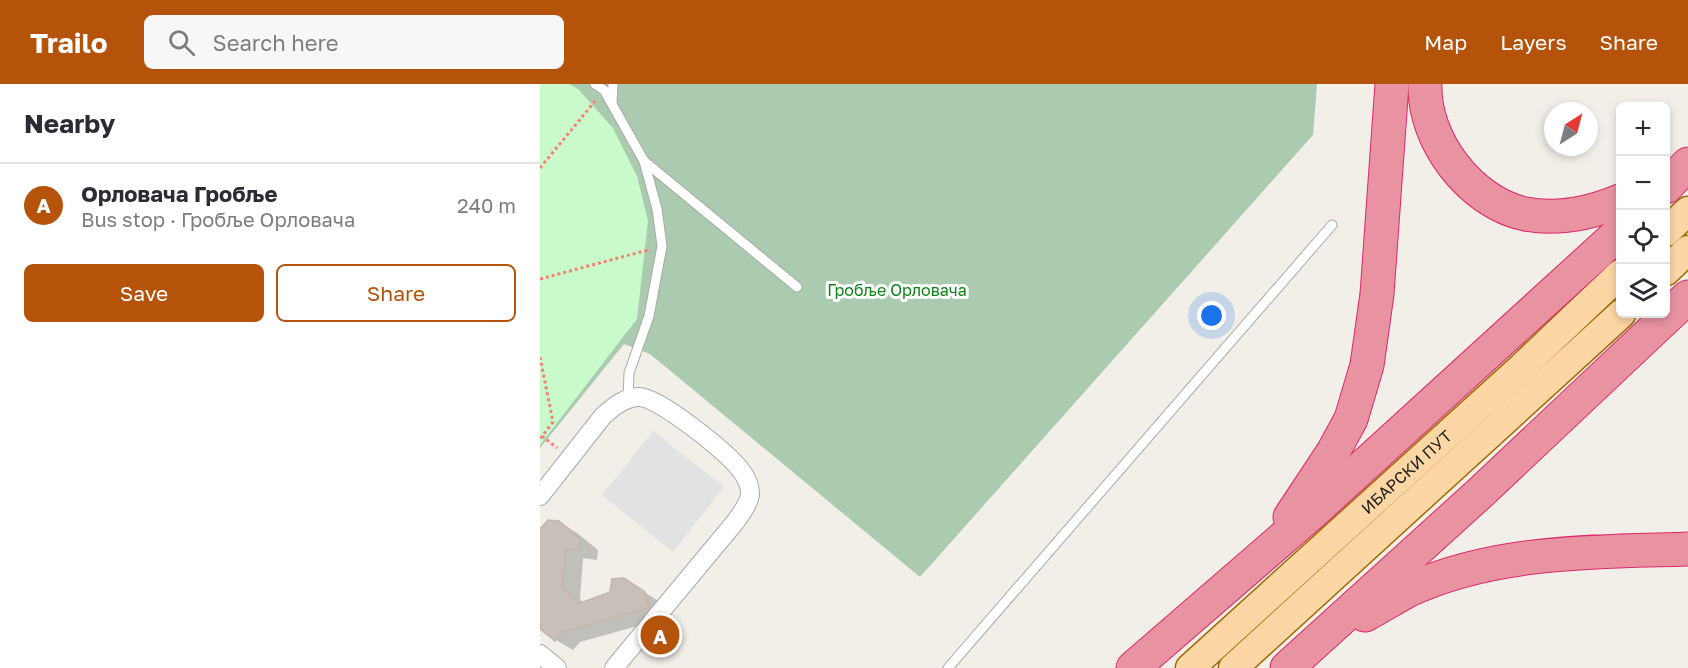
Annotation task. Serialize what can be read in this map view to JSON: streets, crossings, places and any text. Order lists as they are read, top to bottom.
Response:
{
  "streets": {
    "main road": ["ИБАРСКИ ПУТ"]
  },
  "parks": ["Гробље Орловача"],
  "north": "top right",
  "page": {
    "header": "Trailo",
    "search": "Search here",
    "nav": ["Map", "Layers", "Share"],
    "heading": "Nearby",
    "map_buttons": ["+", "−"],
    "list": [
      {
        "mark": "A",
        "name": "Орловача Гробље",
        "note": "Bus stop · Гробље Орловача",
        "value": "240 m"
      }
    ],
    "buttons": ["Save", "Share"],
    "pins": "A"
  }
}
